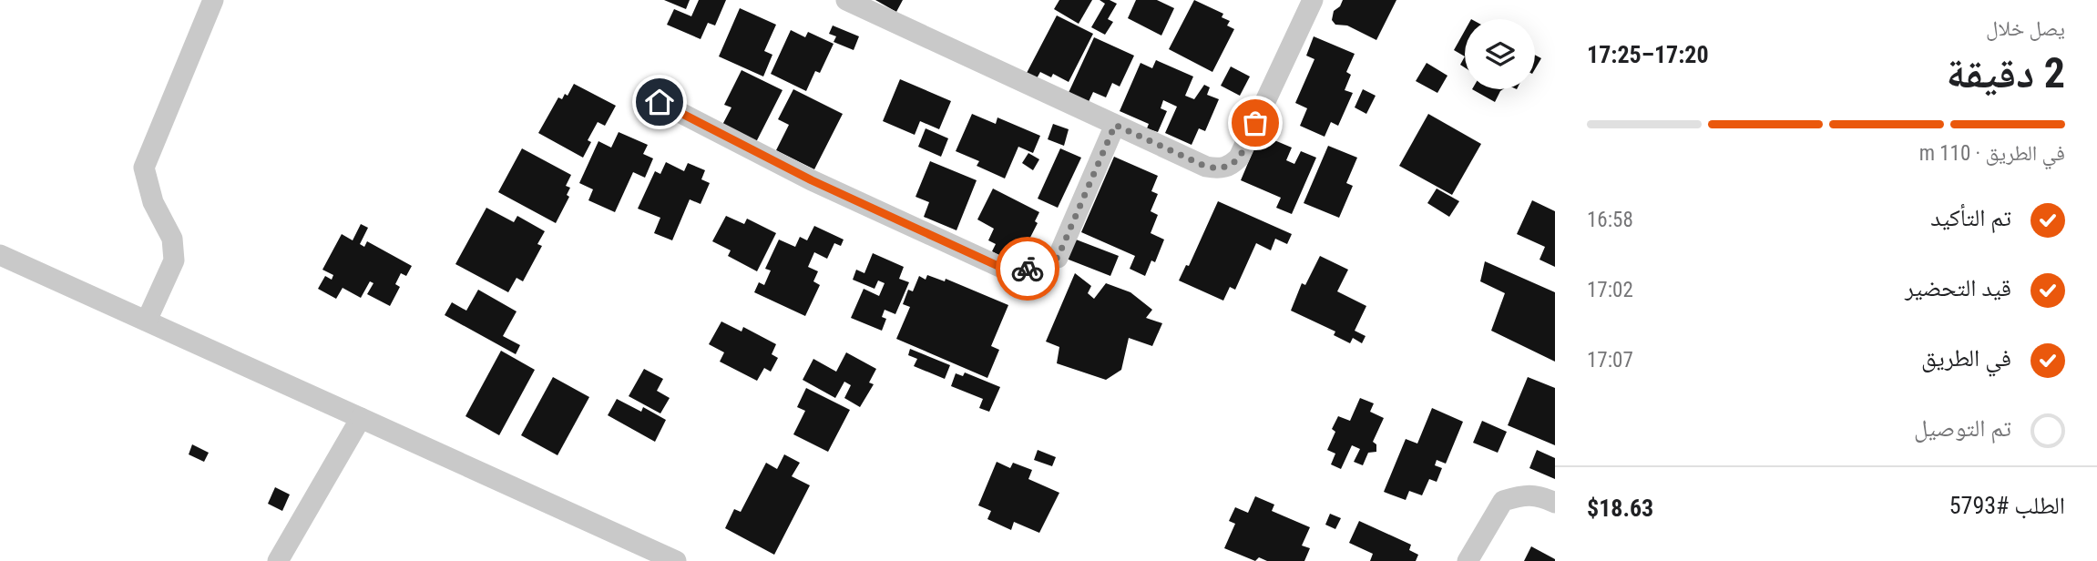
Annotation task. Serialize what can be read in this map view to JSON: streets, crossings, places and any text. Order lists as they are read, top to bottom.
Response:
{
  "page": {
    "heading": ["2 دقيقة", "يصل خلال", "17:20–17:25"],
    "panel": ["الطلب #5793", "$18.63"],
    "bar": "في الطريق · 110 m",
    "list": [
      ["تم التأكيد", "16:58"],
      ["قيد التحضير", "17:02"],
      ["في الطريق", "17:07"],
      "تم التوصيل"
    ]
  }
}
